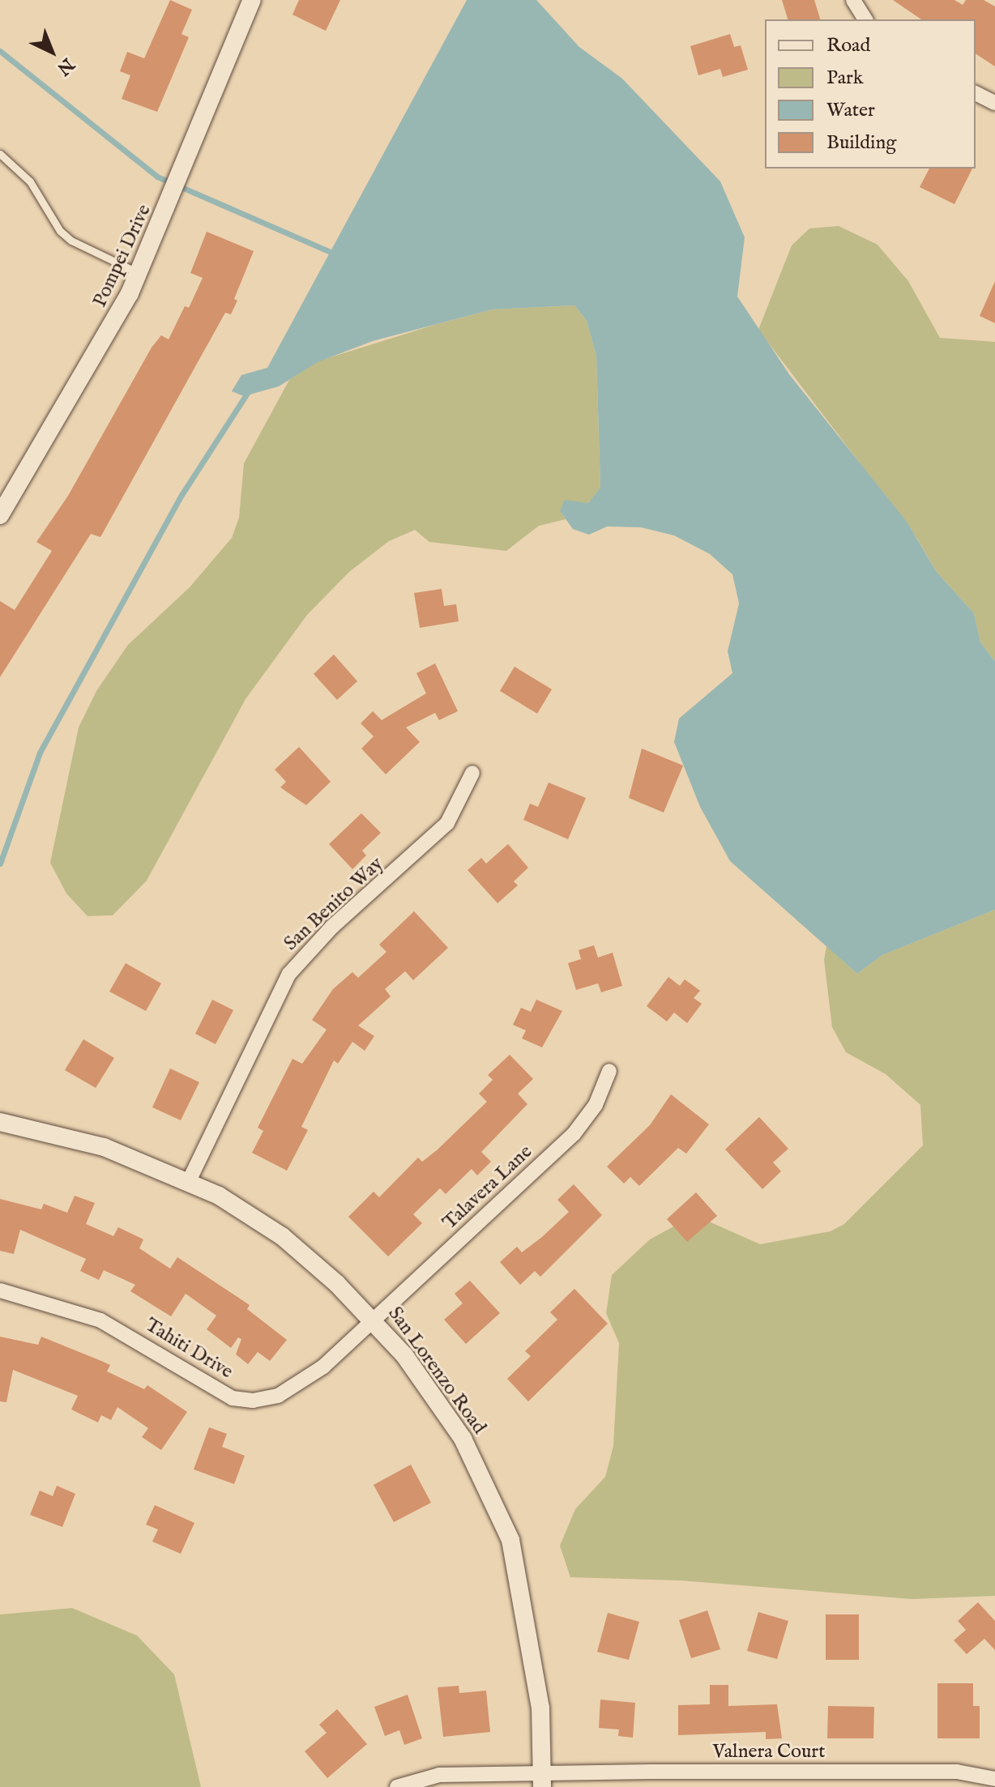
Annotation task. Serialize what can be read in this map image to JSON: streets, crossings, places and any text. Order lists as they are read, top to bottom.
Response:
{
  "streets": {
    "street": [
      "Pompei Drive",
      "San Benito Way",
      "Talavera Lane",
      "Tahiti Drive",
      "San Lorenzo Road",
      "Valnera Court"
    ]
  },
  "crossings": [
    ["San Benito Way", "San Lorenzo Road"],
    ["Talavera Lane", "Tahiti Drive"],
    ["Talavera Lane", "San Lorenzo Road"],
    ["Tahiti Drive", "San Lorenzo Road"],
    ["San Lorenzo Road", "Valnera Court"]
  ],
  "legend": [
    "Road",
    "Park",
    "Water",
    "Building"
  ],
  "north": "bottom right"
}
